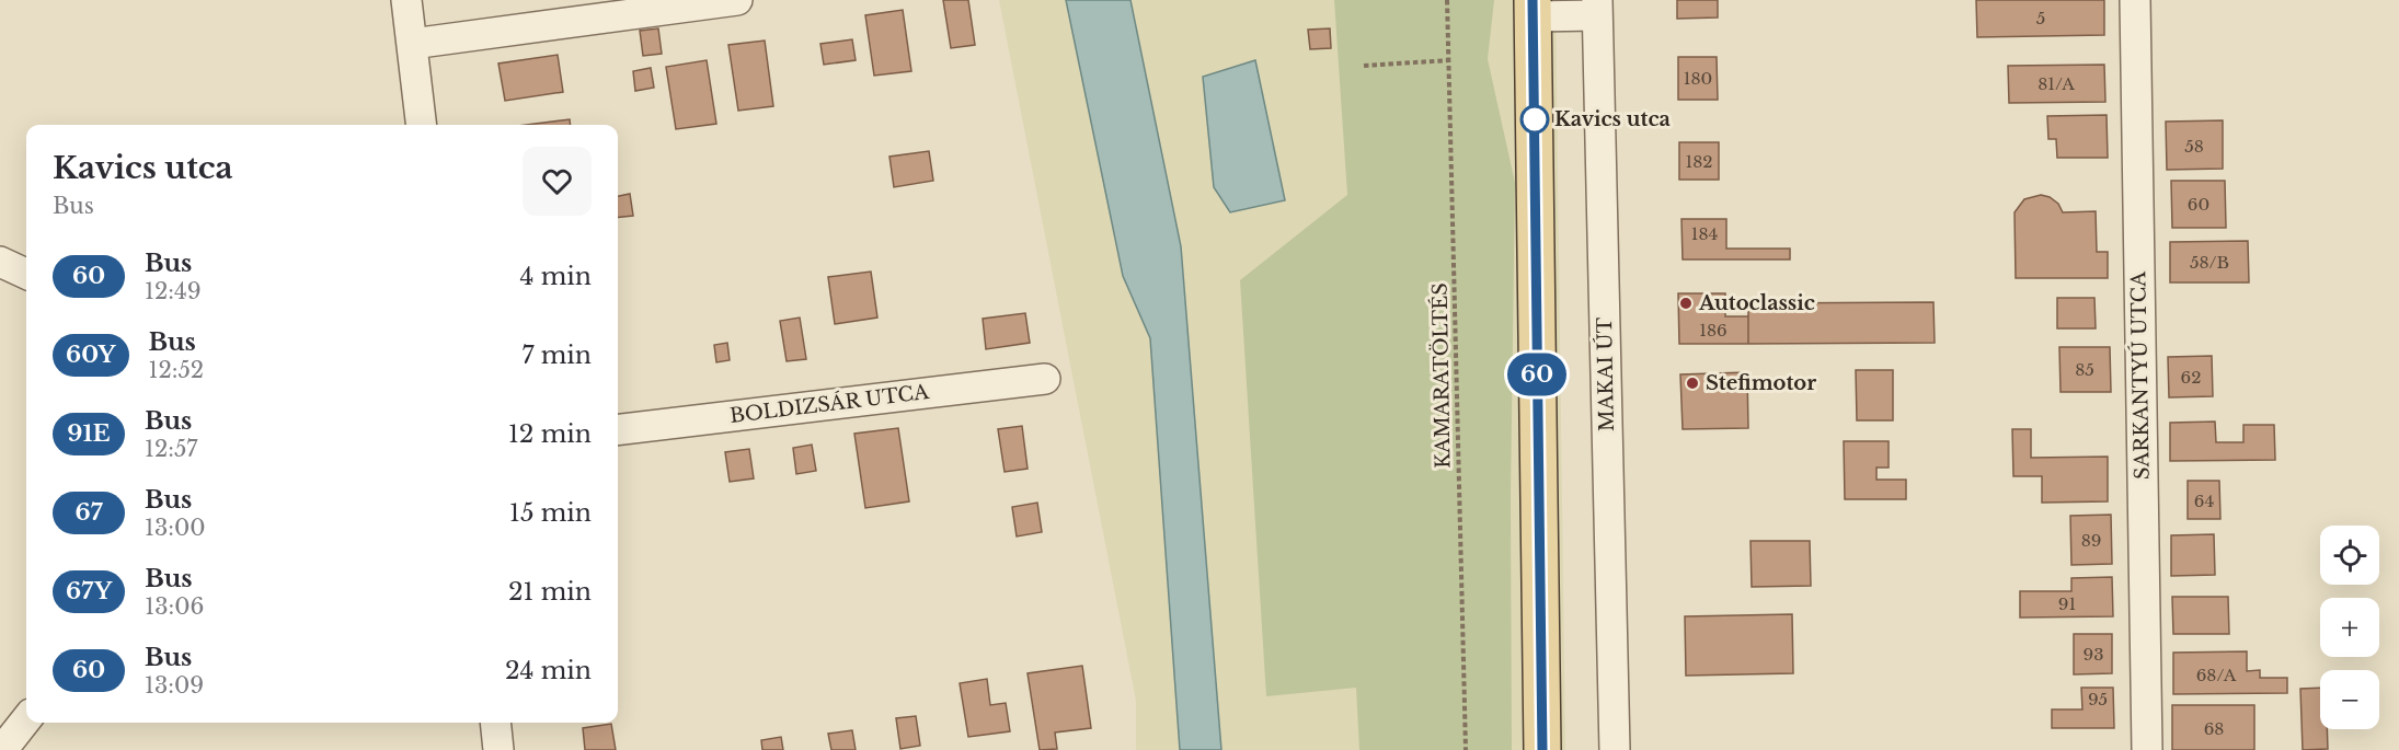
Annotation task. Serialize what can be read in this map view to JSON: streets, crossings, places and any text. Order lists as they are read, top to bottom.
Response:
{
  "streets": {
    "street": ["MAKAI ÚT", "SARKANTYÚ UTCA", "BOLDIZSÁR UTCA"],
    "path": ["KAMARATÖLTÉS"]
  },
  "places": ["Kavics utca", "Autoclassic", "Stefimotor"],
  "lines": ["bus line 60"],
  "house_numbers": [
    "5",
    "180",
    "81/A",
    "58",
    "182",
    "60",
    "184",
    "58/B",
    "186",
    "85",
    "62",
    "64",
    "89",
    "91",
    "93",
    "68/A",
    "95",
    "68"
  ],
  "page": {
    "on_map": "60",
    "heading": ["Kavics utca", "Bus"],
    "list": [
      {
        "mark": "60",
        "name": "Bus",
        "note": "12:49",
        "value": "4 min"
      },
      {
        "mark": "60Y",
        "name": "Bus",
        "note": "12:52",
        "value": "7 min"
      },
      {
        "mark": "91E",
        "name": "Bus",
        "note": "12:57",
        "value": "12 min"
      },
      {
        "mark": "67",
        "name": "Bus",
        "note": "13:00",
        "value": "15 min"
      },
      {
        "mark": "67Y",
        "name": "Bus",
        "note": "13:06",
        "value": "21 min"
      },
      {
        "mark": "60",
        "name": "Bus",
        "note": "13:09",
        "value": "24 min"
      }
    ],
    "map_buttons": ["+", "−"]
  }
}
